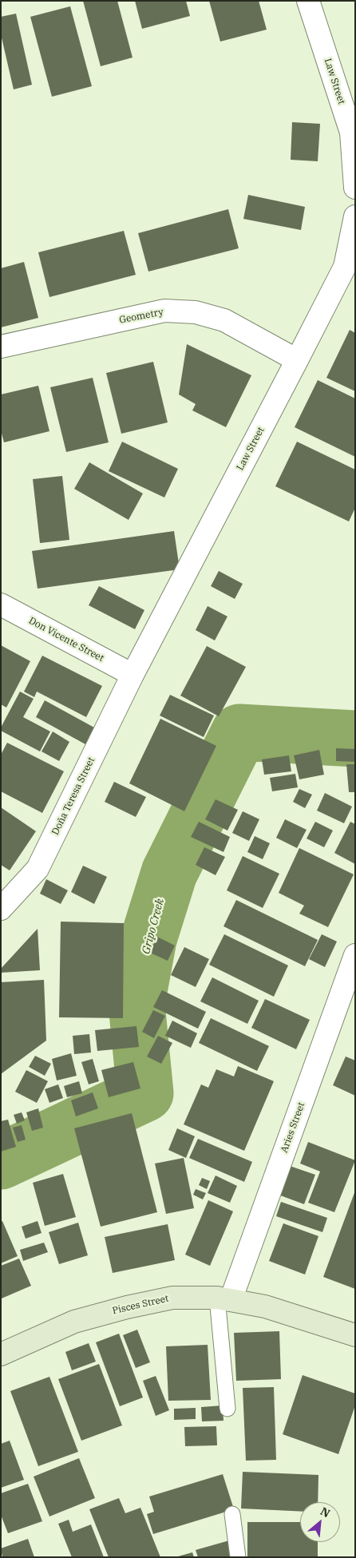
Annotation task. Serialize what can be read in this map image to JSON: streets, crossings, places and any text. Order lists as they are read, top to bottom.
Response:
{
  "streets": {
    "street": [
      "Law Street",
      "Geometry",
      "Don Vicente Street",
      "Doña Teresa Street",
      "Aries Street",
      "Pisces Street"
    ]
  },
  "crossings": [
    ["Law Street", "Geometry"],
    ["Law Street", "Don Vicente Street"],
    ["Law Street", "Doña Teresa Street"],
    ["Don Vicente Street", "Doña Teresa Street"],
    ["Aries Street", "Pisces Street"]
  ],
  "water": ["Gripo Creek"],
  "north": "top right"
}
